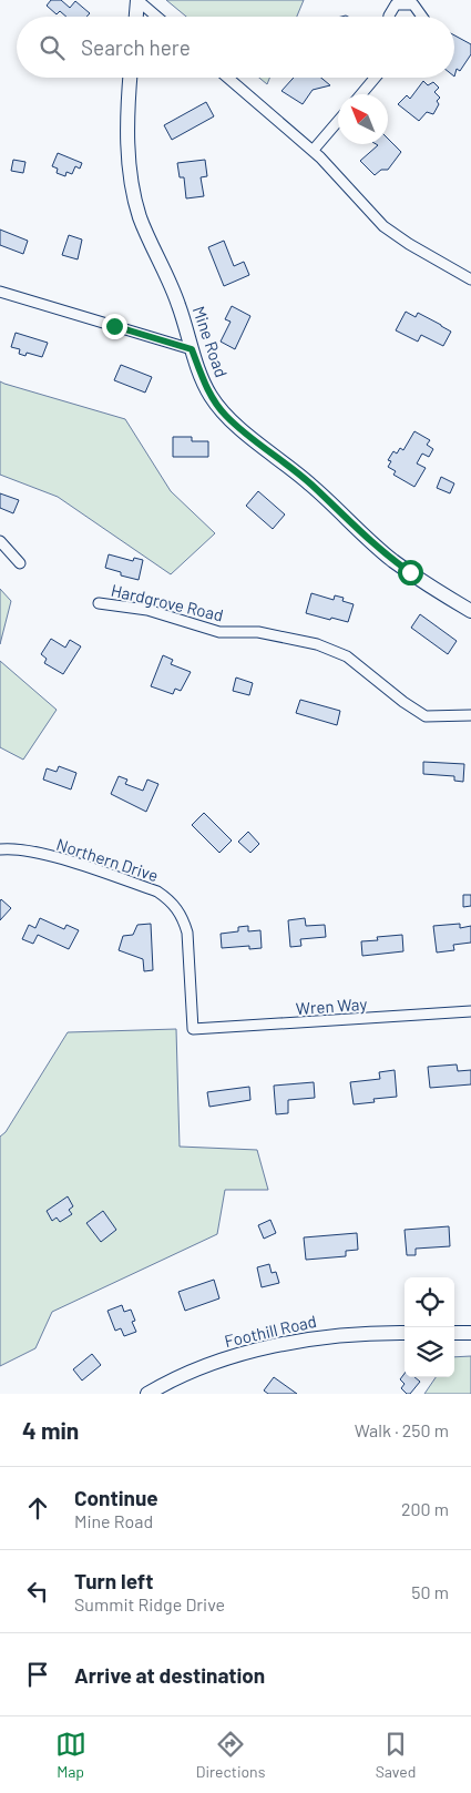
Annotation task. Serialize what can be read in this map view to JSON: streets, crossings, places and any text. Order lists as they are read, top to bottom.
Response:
{
  "streets": {
    "street": [
      "Mine Road",
      "Hardgrove Road",
      "Northern Drive",
      "Wren Way",
      "Foothill Road"
    ]
  },
  "crossings": [
    ["Northern Drive", "Wren Way"]
  ],
  "north": "top left",
  "page": {
    "search": "Search here",
    "heading": ["4 min", "Walk · 250 m"],
    "list": [
      ["Continue", "Mine Road", "200 m"],
      ["Turn left", "Summit Ridge Drive", "50 m"],
      "Arrive at destination"
    ],
    "nav": ["Map", "Directions", "Saved"]
  }
}
